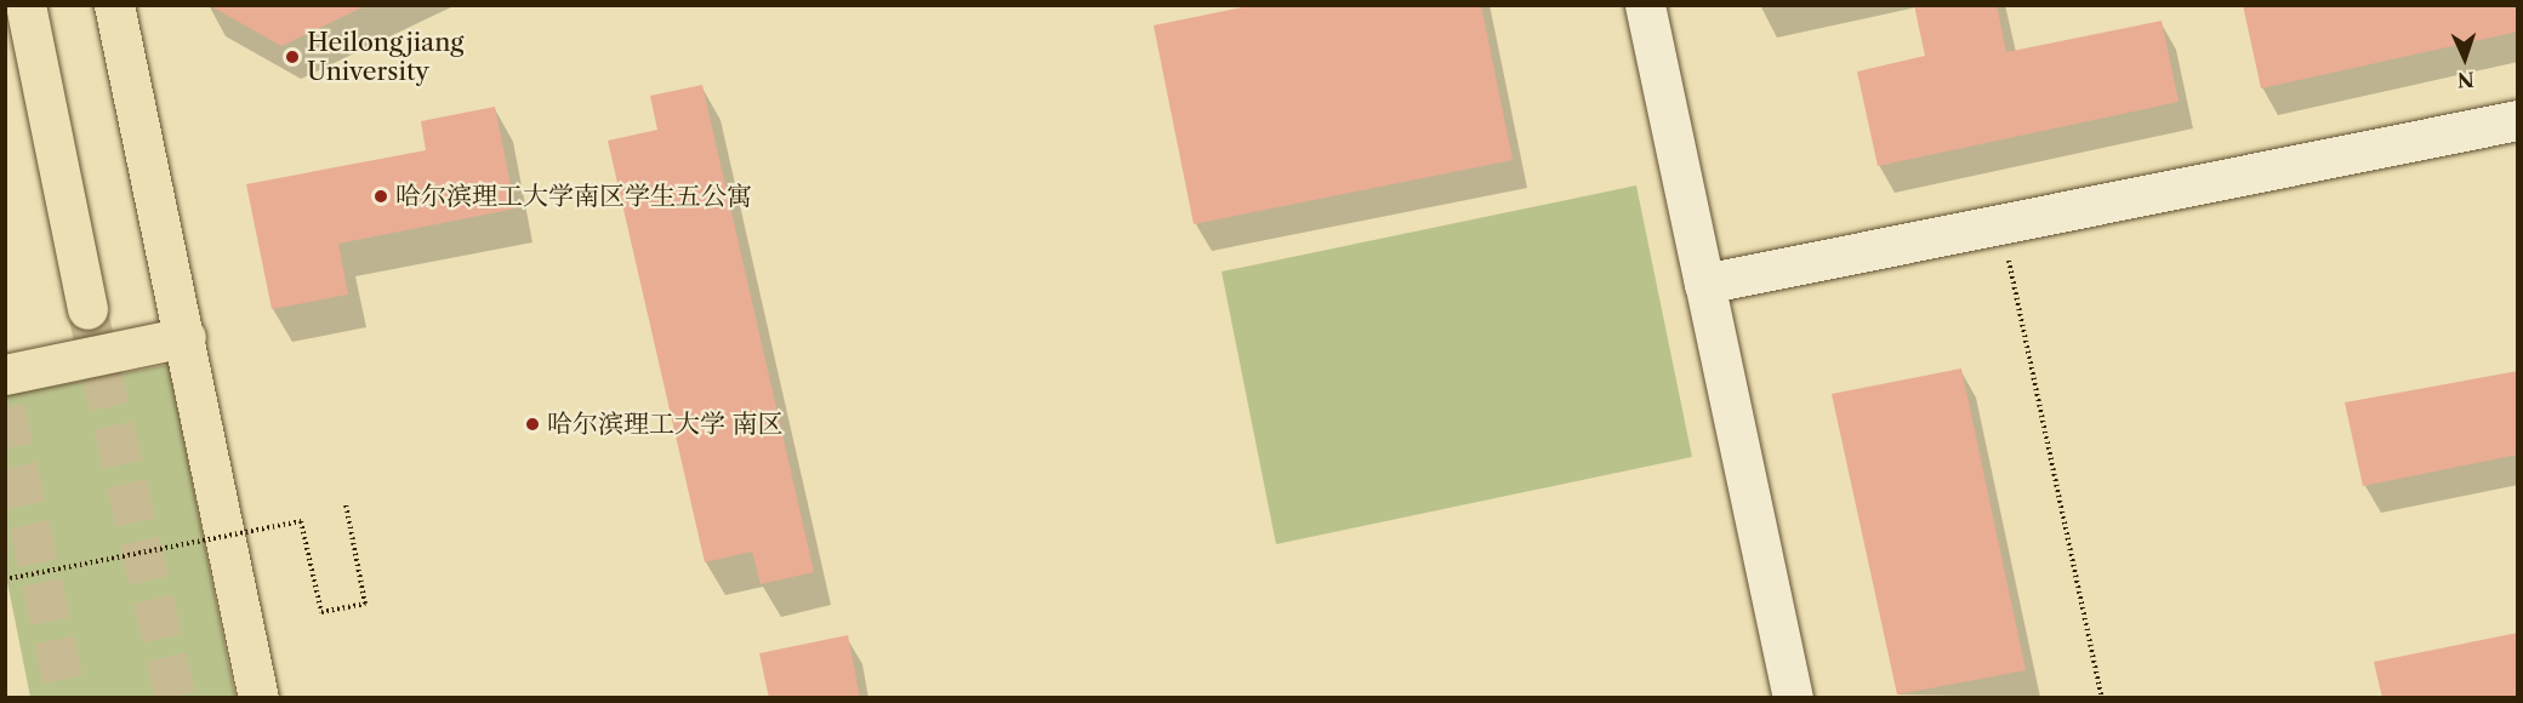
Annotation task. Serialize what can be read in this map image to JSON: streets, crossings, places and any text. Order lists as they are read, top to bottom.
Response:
{
  "places": ["Heilongjiang University", "哈尔滨理工大学南区学生五公寓", "哈尔滨理工大学 南区"],
  "north": "bottom"
}
